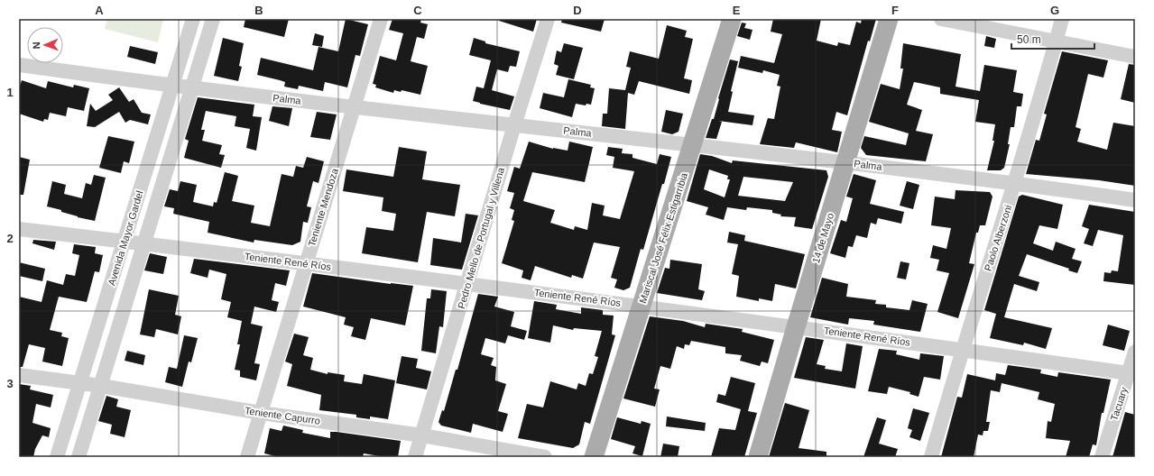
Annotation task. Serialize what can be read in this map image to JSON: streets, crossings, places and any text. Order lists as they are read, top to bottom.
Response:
{
  "streets": {
    "main road": ["Mariscal José Félix Estigarribia", "14 de Mayo"],
    "street": [
      "Palma",
      "Teniente Mendoza",
      "Avenida Mayor Gardel",
      "Pedro Mello de Portugal y Villena",
      "Paolo Alberzoni",
      "Teniente René Ríos",
      "Tacuary",
      "Teniente Capurro"
    ]
  },
  "crossings": [
    ["Palma", "Teniente Mendoza"],
    ["Palma", "Avenida Mayor Gardel"],
    ["Palma", "Pedro Mello de Portugal y Villena"],
    ["Palma", "Mariscal José Félix Estigarribia"],
    ["Palma", "14 de Mayo"],
    ["Palma", "Paolo Alberzoni"],
    ["Teniente Mendoza", "Teniente René Ríos"],
    ["Teniente Mendoza", "Teniente Capurro"],
    ["Avenida Mayor Gardel", "Teniente René Ríos"],
    ["Avenida Mayor Gardel", "Teniente Capurro"],
    ["Pedro Mello de Portugal y Villena", "Teniente René Ríos"],
    ["Pedro Mello de Portugal y Villena", "Teniente Capurro"],
    ["Mariscal José Félix Estigarribia", "Teniente René Ríos"],
    ["14 de Mayo", "Teniente René Ríos"],
    ["Paolo Alberzoni", "Teniente René Ríos"],
    ["Teniente René Ríos", "Tacuary"]
  ],
  "scale_bar": "50 m",
  "north": "left",
  "grid": {
    "columns": [
      "A",
      "B",
      "C",
      "D",
      "E",
      "F",
      "G"
    ],
    "rows": ["1", "2", "3"]
  }
}
